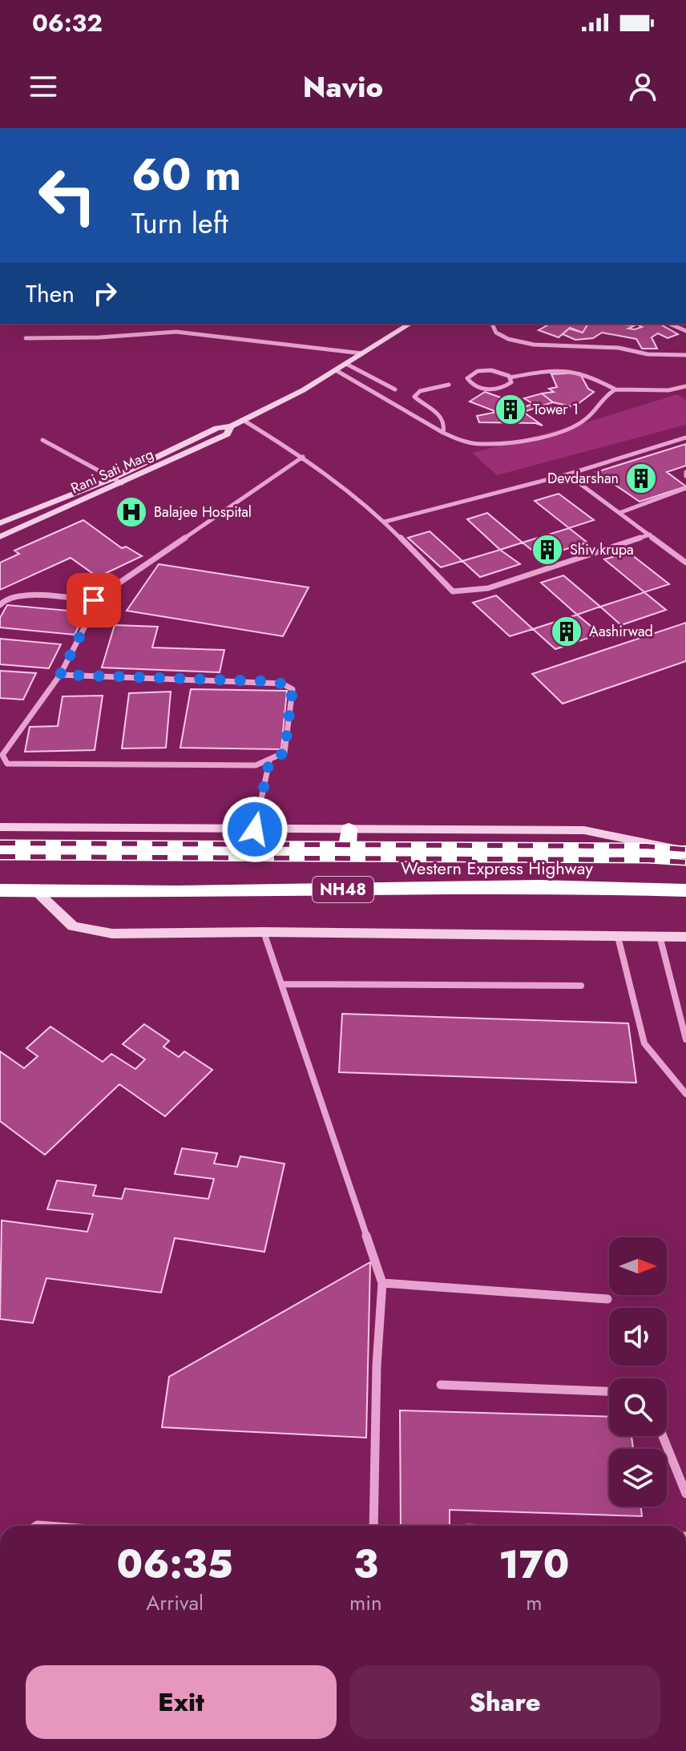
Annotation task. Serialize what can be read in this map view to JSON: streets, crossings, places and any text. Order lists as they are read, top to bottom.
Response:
{
  "streets": {
    "highway": ["Western Express Highway", "NH48"],
    "street": ["Rani Sati Marg"]
  },
  "places": {
    "building": [
      "Tower 1",
      "Devdarshan",
      "Shiv krupa",
      "Aashirwad"
    ],
    "hospital": ["Balajee Hospital"]
  },
  "north": "right",
  "page": {
    "status": "06:32",
    "header": "Navio",
    "turn": ["60 m", "Turn left"],
    "then": "Then",
    "eta": [
      "06:35",
      "Arrival",
      "3",
      "min",
      "170",
      "m"
    ],
    "buttons": ["Exit", "Share"]
  }
}
